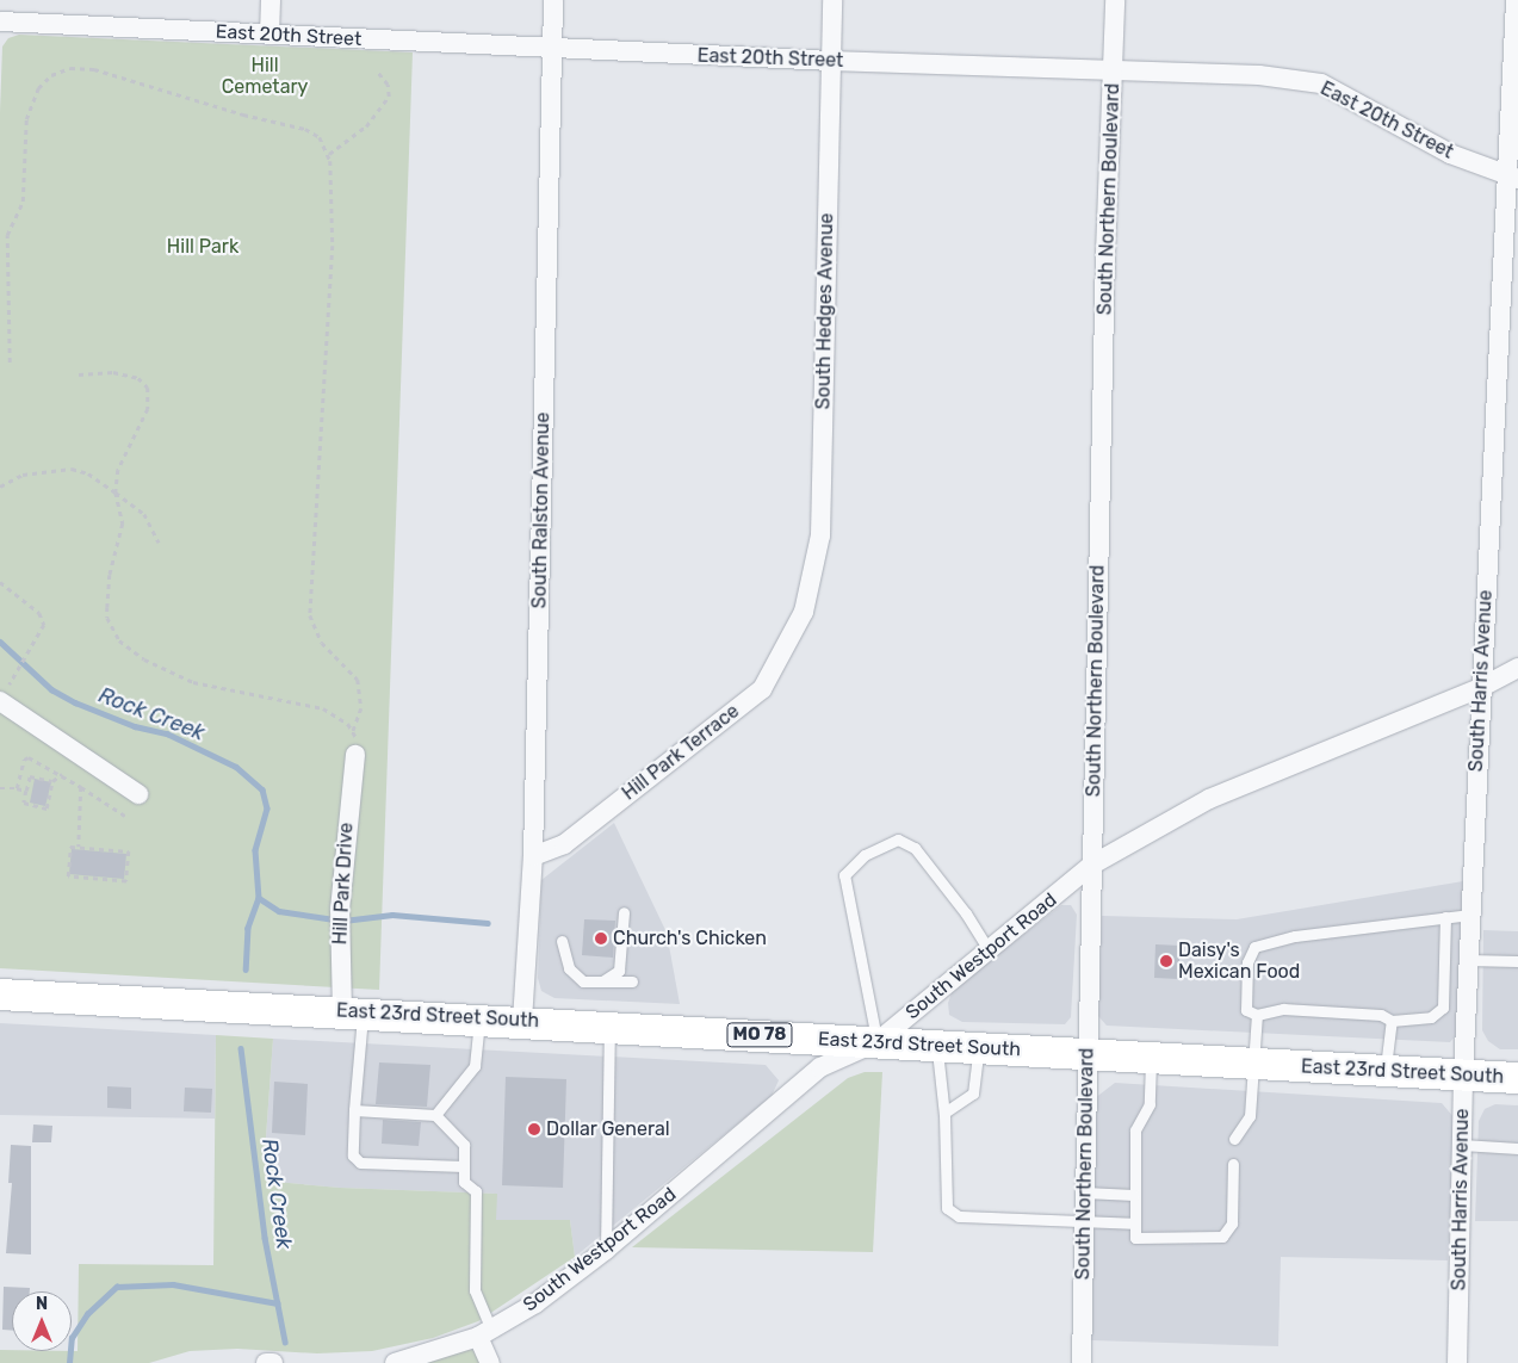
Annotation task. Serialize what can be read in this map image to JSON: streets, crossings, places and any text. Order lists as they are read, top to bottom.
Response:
{
  "streets": {
    "main road": ["East 23rd Street South", "MO 78"],
    "street": [
      "East 20th Street",
      "South Northern Boulevard",
      "South Hedges Avenue",
      "South Ralston Avenue",
      "South Harris Avenue",
      "Hill Park Terrace",
      "Hill Park Drive",
      "South Westport Road"
    ]
  },
  "crossings": [
    ["East 20th Street", "South Northern Boulevard"],
    ["East 20th Street", "South Hedges Avenue"],
    ["East 20th Street", "South Ralston Avenue"],
    ["East 20th Street", "South Harris Avenue"],
    ["South Northern Boulevard", "South Westport Road"],
    ["South Northern Boulevard", "East 23rd Street South"],
    ["South Hedges Avenue", "Hill Park Terrace"],
    ["South Ralston Avenue", "Hill Park Terrace"],
    ["South Ralston Avenue", "East 23rd Street South"],
    ["South Harris Avenue", "South Westport Road"],
    ["South Harris Avenue", "East 23rd Street South"],
    ["Hill Park Drive", "East 23rd Street South"],
    ["South Westport Road", "East 23rd Street South"]
  ],
  "water": ["Rock Creek"],
  "parks": ["Hill Cemetary", "Hill Park"],
  "places": ["Church's Chicken", "Daisy's Mexican Food", "Dollar General"],
  "north": "top"
}
